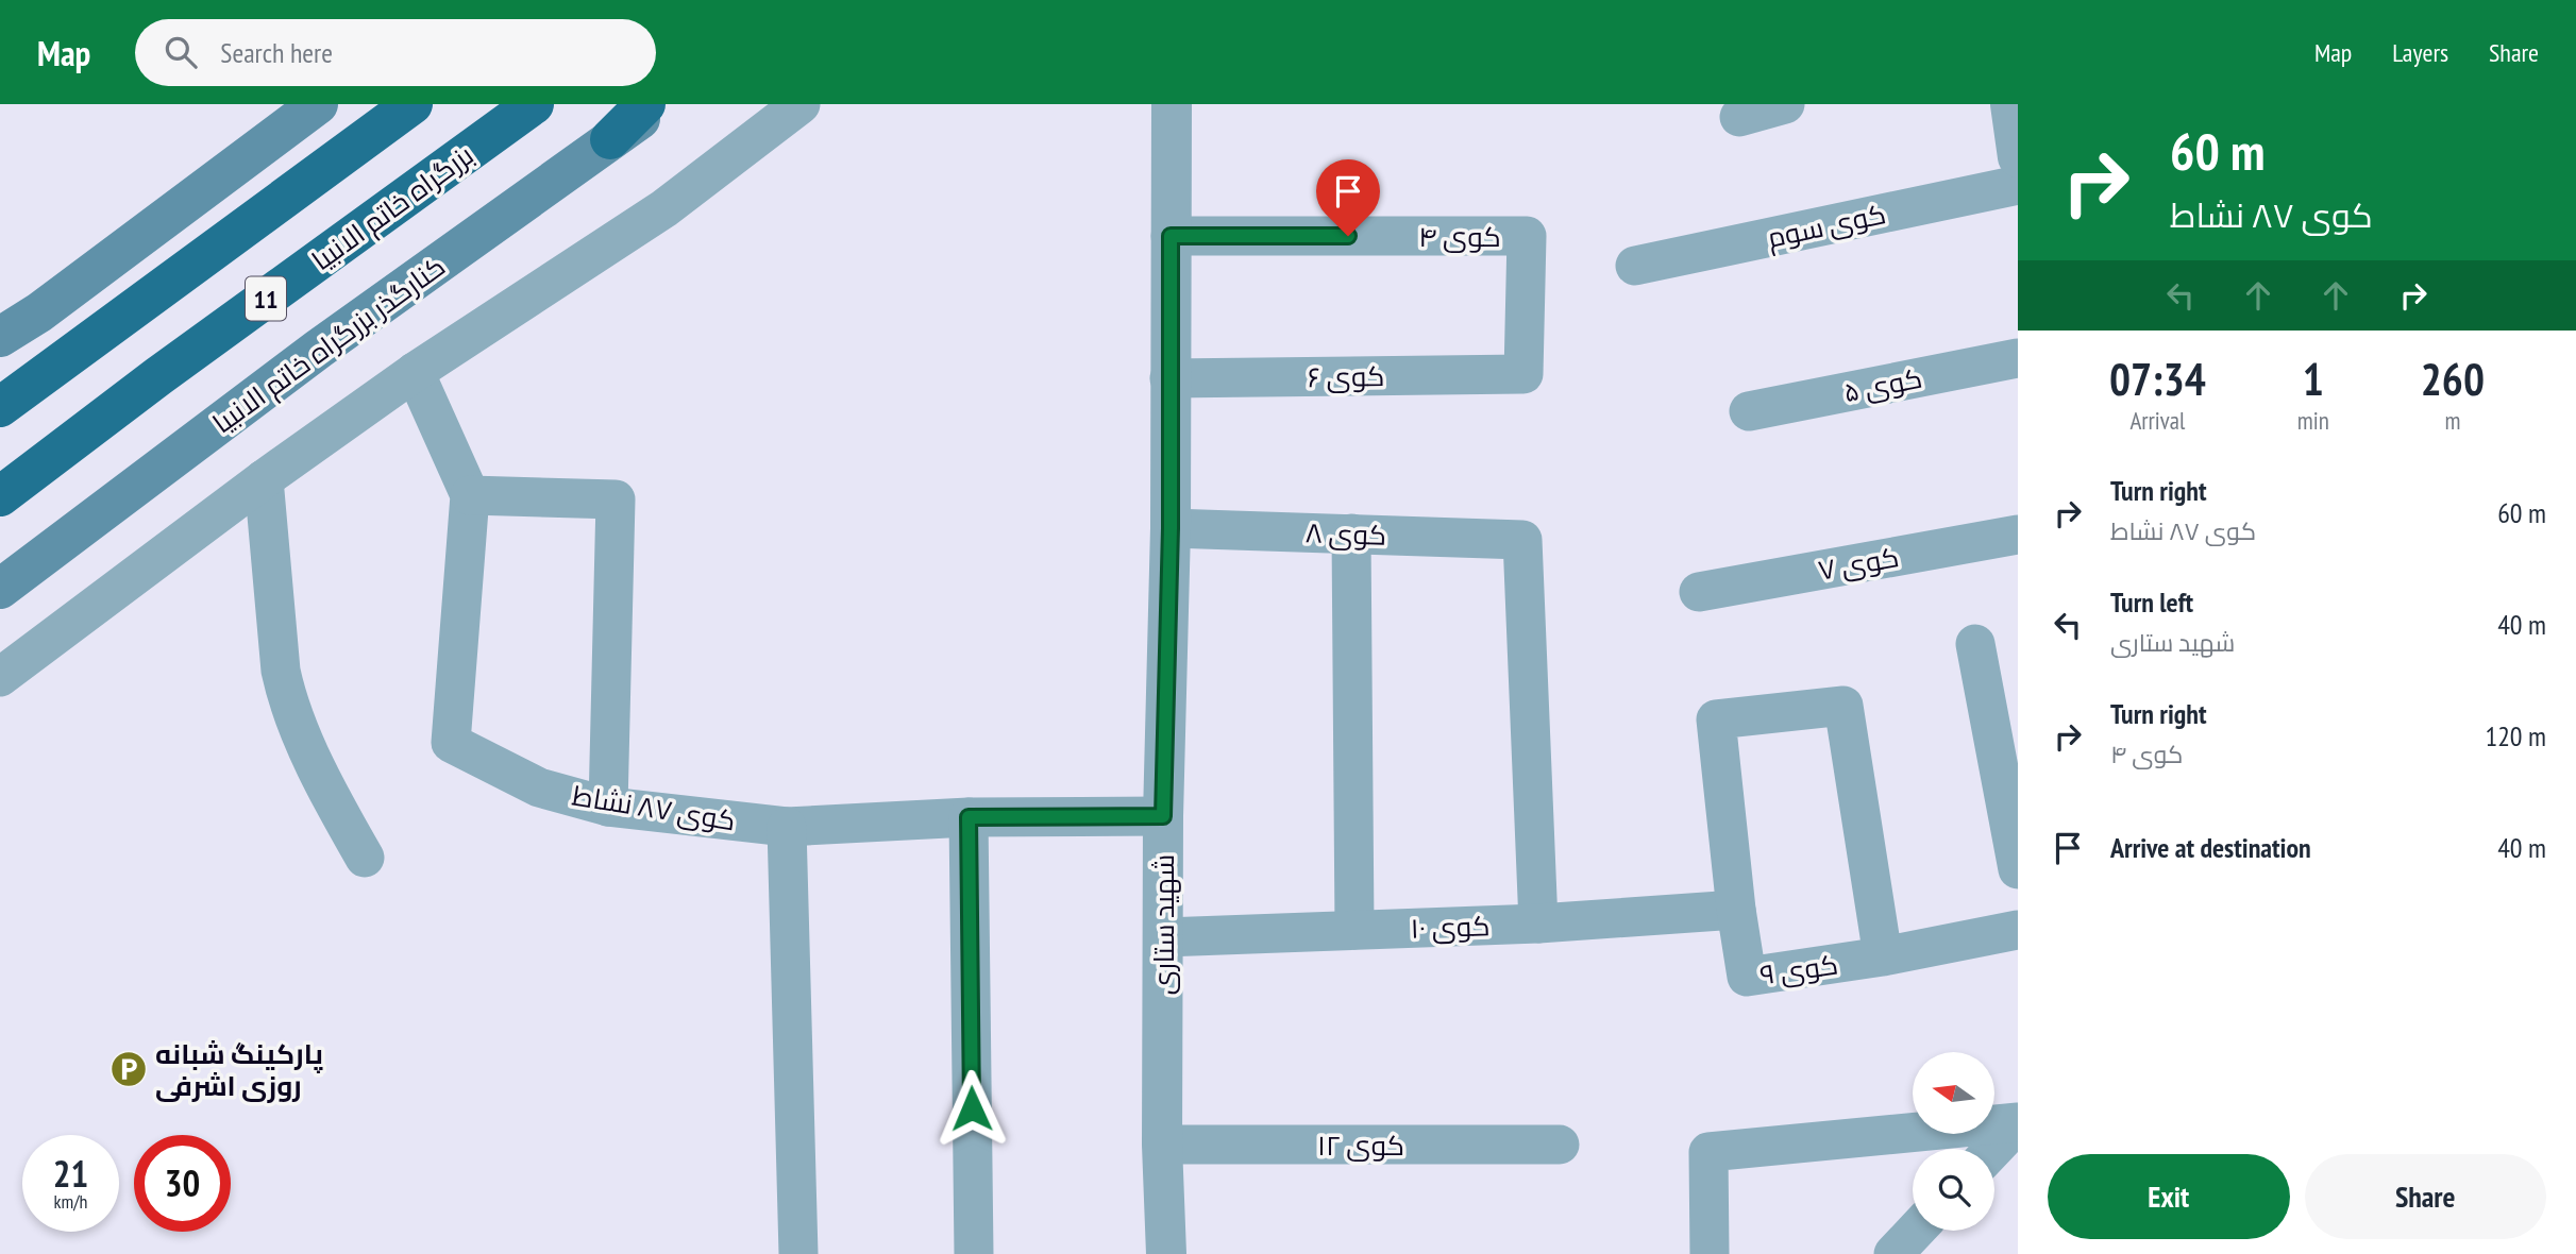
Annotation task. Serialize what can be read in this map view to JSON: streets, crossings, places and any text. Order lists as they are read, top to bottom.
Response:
{
  "streets": {
    "highway": ["بزرگراه خاتم الانبیا", "11"],
    "main road": ["کنارگذر بزرگراه خاتم الانبیا"],
    "street": [
      "کوی سوم",
      "کوی ۴",
      "کوی ۶",
      "کوی ۵",
      "کوی ۸",
      "کوی ۷",
      "کوی ۸۷ نشاط",
      "شهید ستاری",
      "کوی ۱۰",
      "کوی ۹",
      "کوی ۱۲"
    ]
  },
  "crossings": [
    ["کوی ۴", "کوی ۶"],
    ["کوی ۴", "شهید ستاری"],
    ["کوی ۶", "شهید ستاری"],
    ["کوی ۸", "شهید ستاری"],
    ["کوی ۸", "کوی ۱۰"],
    ["کوی ۸۷ نشاط", "شهید ستاری"],
    ["شهید ستاری", "کوی ۱۰"],
    ["شهید ستاری", "کوی ۱۲"],
    ["کوی ۱۰", "کوی ۹"]
  ],
  "places": {
    "parking": ["پارکینگ شبانه روزی اشرفی"]
  },
  "north": "left",
  "page": {
    "header": "Map",
    "search": "Search here",
    "nav": ["Map", "Layers", "Share"],
    "turn": ["60 m", "کوی ۸۷ نشاط"],
    "eta": [
      "07:34",
      "Arrival",
      "1",
      "min",
      "260",
      "m"
    ],
    "list": [
      {
        "name": "Turn right",
        "note": "کوی ۸۷ نشاط",
        "value": "60 m"
      },
      {
        "name": "Turn left",
        "note": "شهید ستاری",
        "value": "40 m"
      },
      {
        "name": "Turn right",
        "note": "کوی ۴",
        "value": "120 m"
      },
      {
        "name": "Arrive at destination",
        "value": "40 m"
      }
    ],
    "speed": "21 km/h",
    "limit": "30",
    "buttons": ["Exit", "Share"]
  }
}
